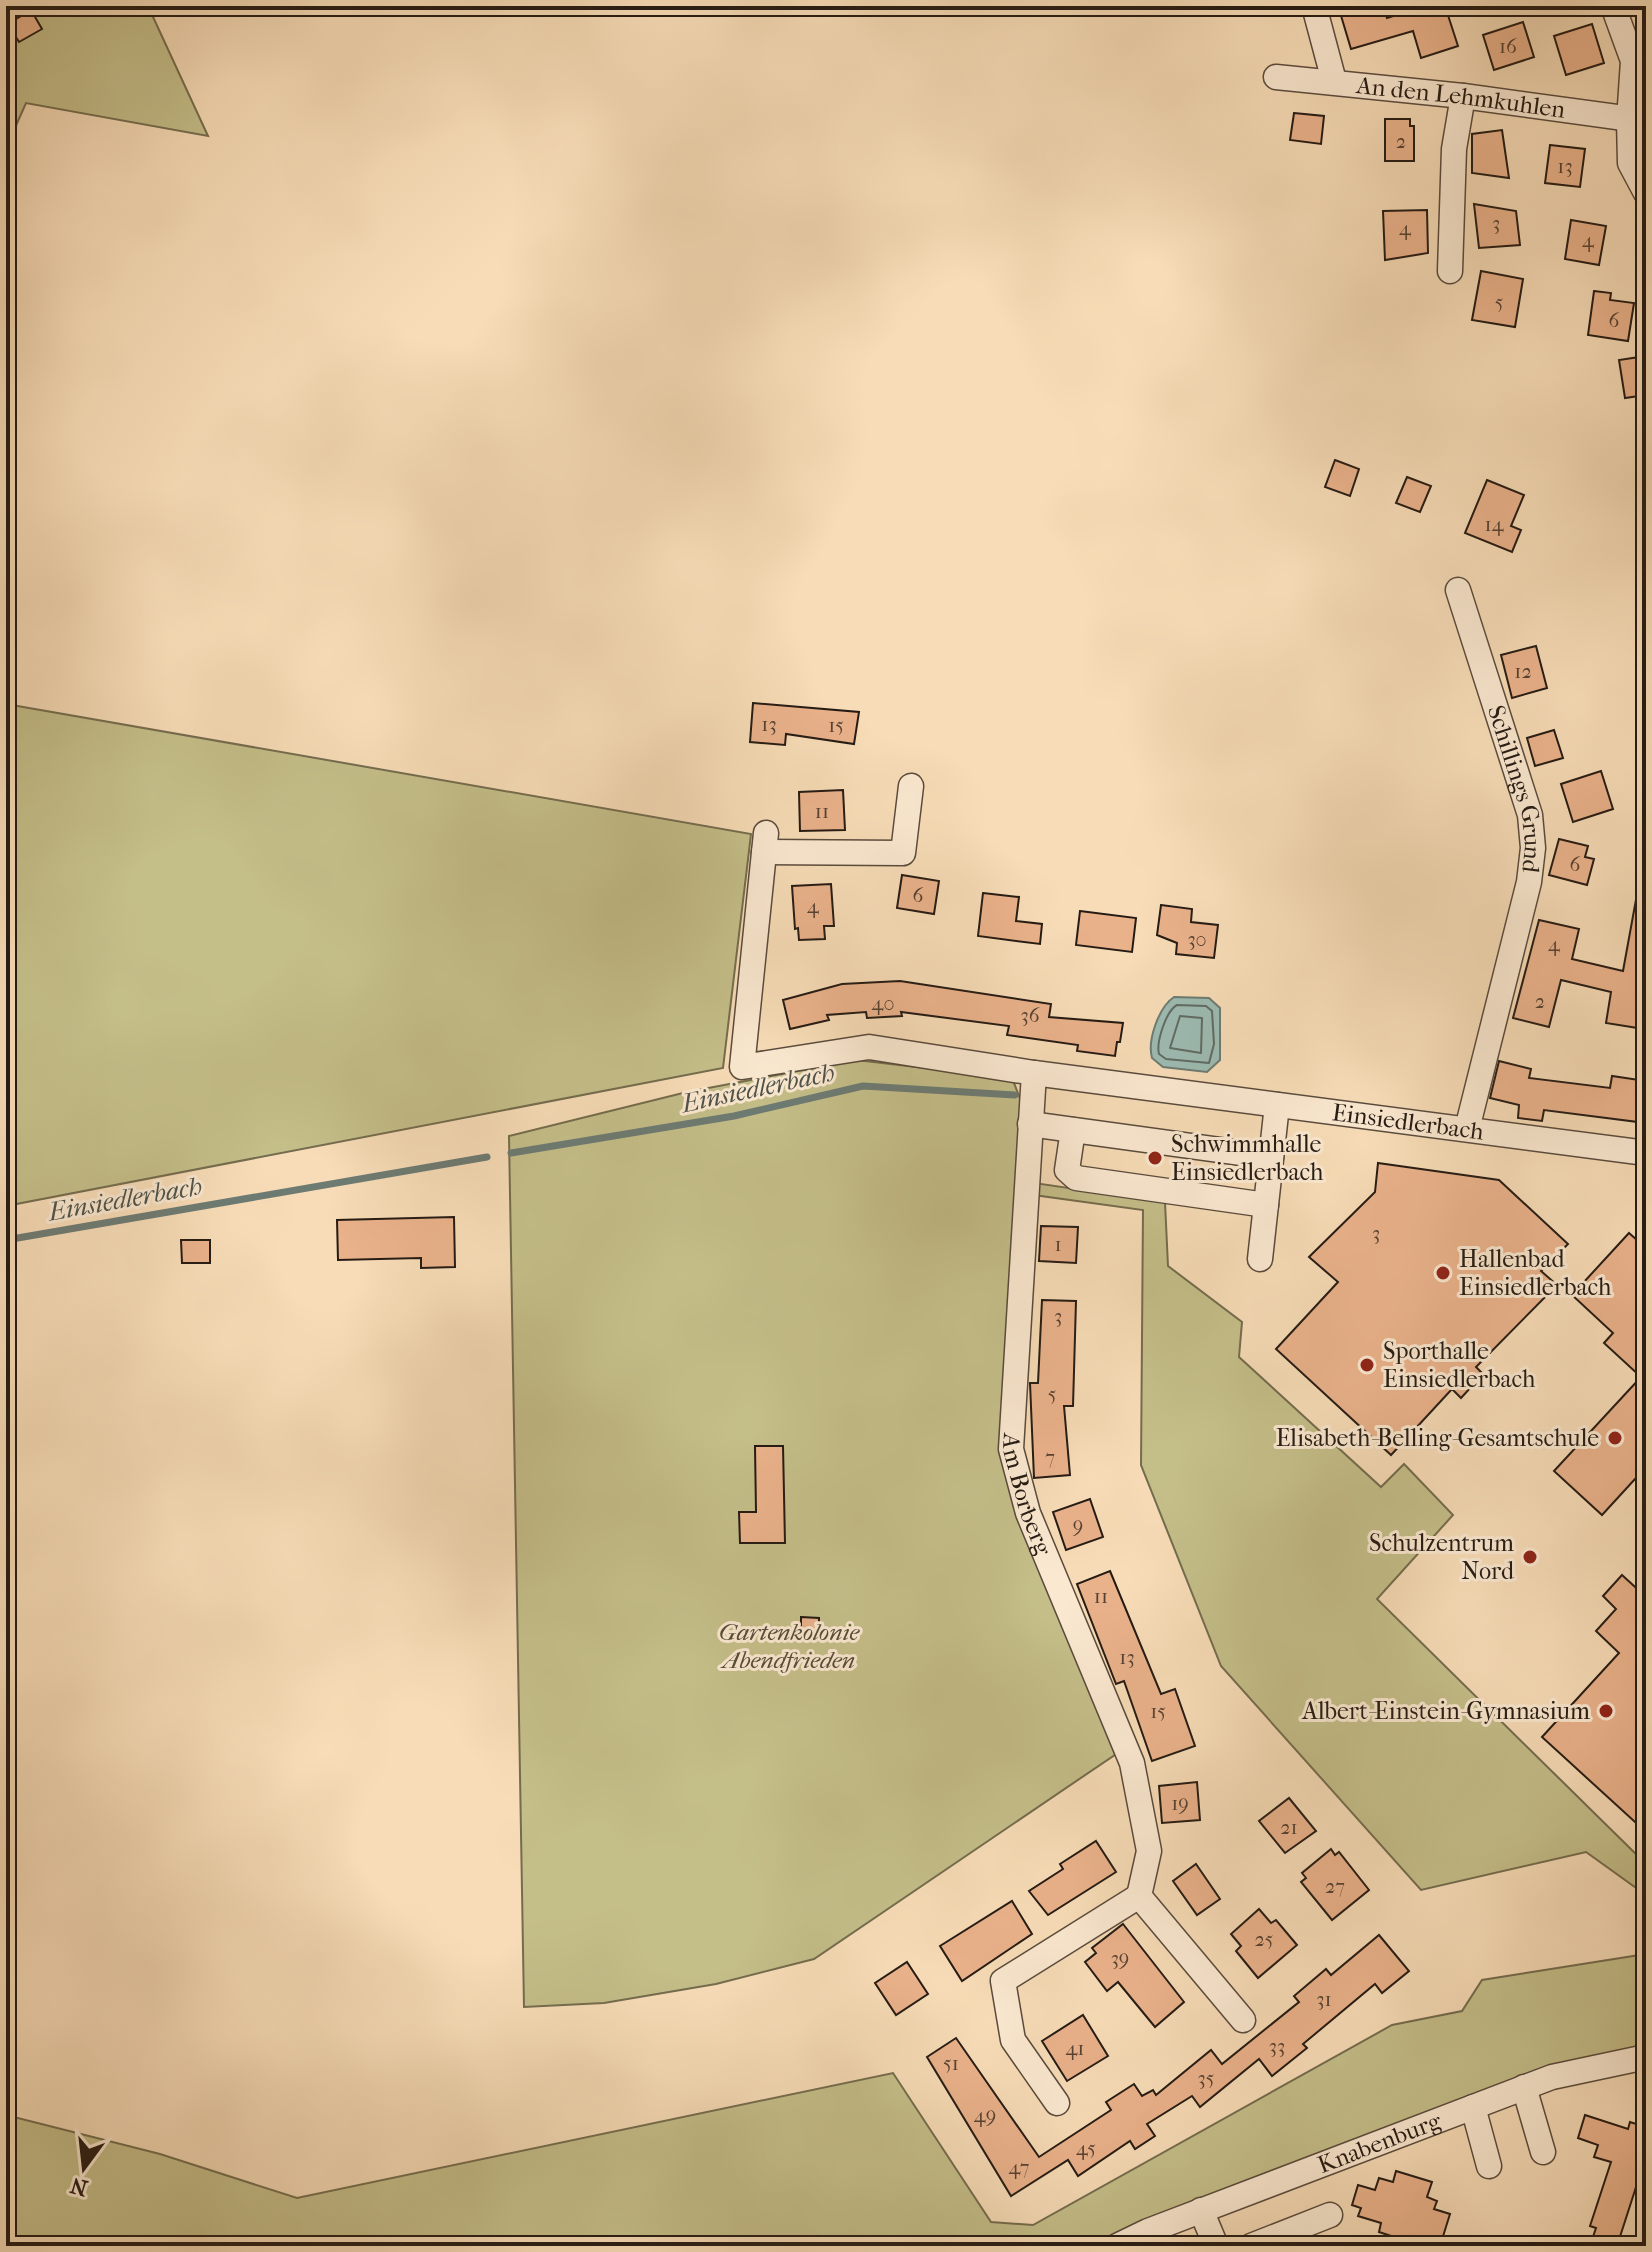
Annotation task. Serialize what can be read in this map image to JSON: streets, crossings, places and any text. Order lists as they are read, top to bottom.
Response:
{
  "streets": {
    "street": [
      "An den Lehmkuhlen",
      "Schillings Grund",
      "Einsiedlerbach",
      "Am Borberg",
      "Knabenburg"
    ]
  },
  "crossings": [
    ["Schillings Grund", "Einsiedlerbach"],
    ["Einsiedlerbach", "Am Borberg"]
  ],
  "water": ["Einsiedlerbach"],
  "parks": ["Gartenkolonie Abendfrieden"],
  "places": [
    "Schwimmhalle Einsiedlerbach",
    "Hallenbad Einsiedlerbach",
    "Sporthalle Einsiedlerbach",
    "Elisabeth-Belling-Gesamtschule",
    "Schulzentrum Nord",
    "Albert-Einstein-Gymnasium"
  ],
  "house_numbers": [
    "16",
    "2",
    "13",
    "3",
    "4",
    "4",
    "5",
    "6",
    "14",
    "12",
    "13",
    "15",
    "11",
    "6",
    "6",
    "4",
    "30",
    "4",
    "2",
    "40",
    "36",
    "3",
    "1",
    "3",
    "5",
    "7",
    "9",
    "11",
    "13",
    "15",
    "19",
    "21",
    "27",
    "25",
    "39",
    "31",
    "33",
    "41",
    "51",
    "35",
    "49",
    "45",
    "47"
  ],
  "north": "bottom"
}
